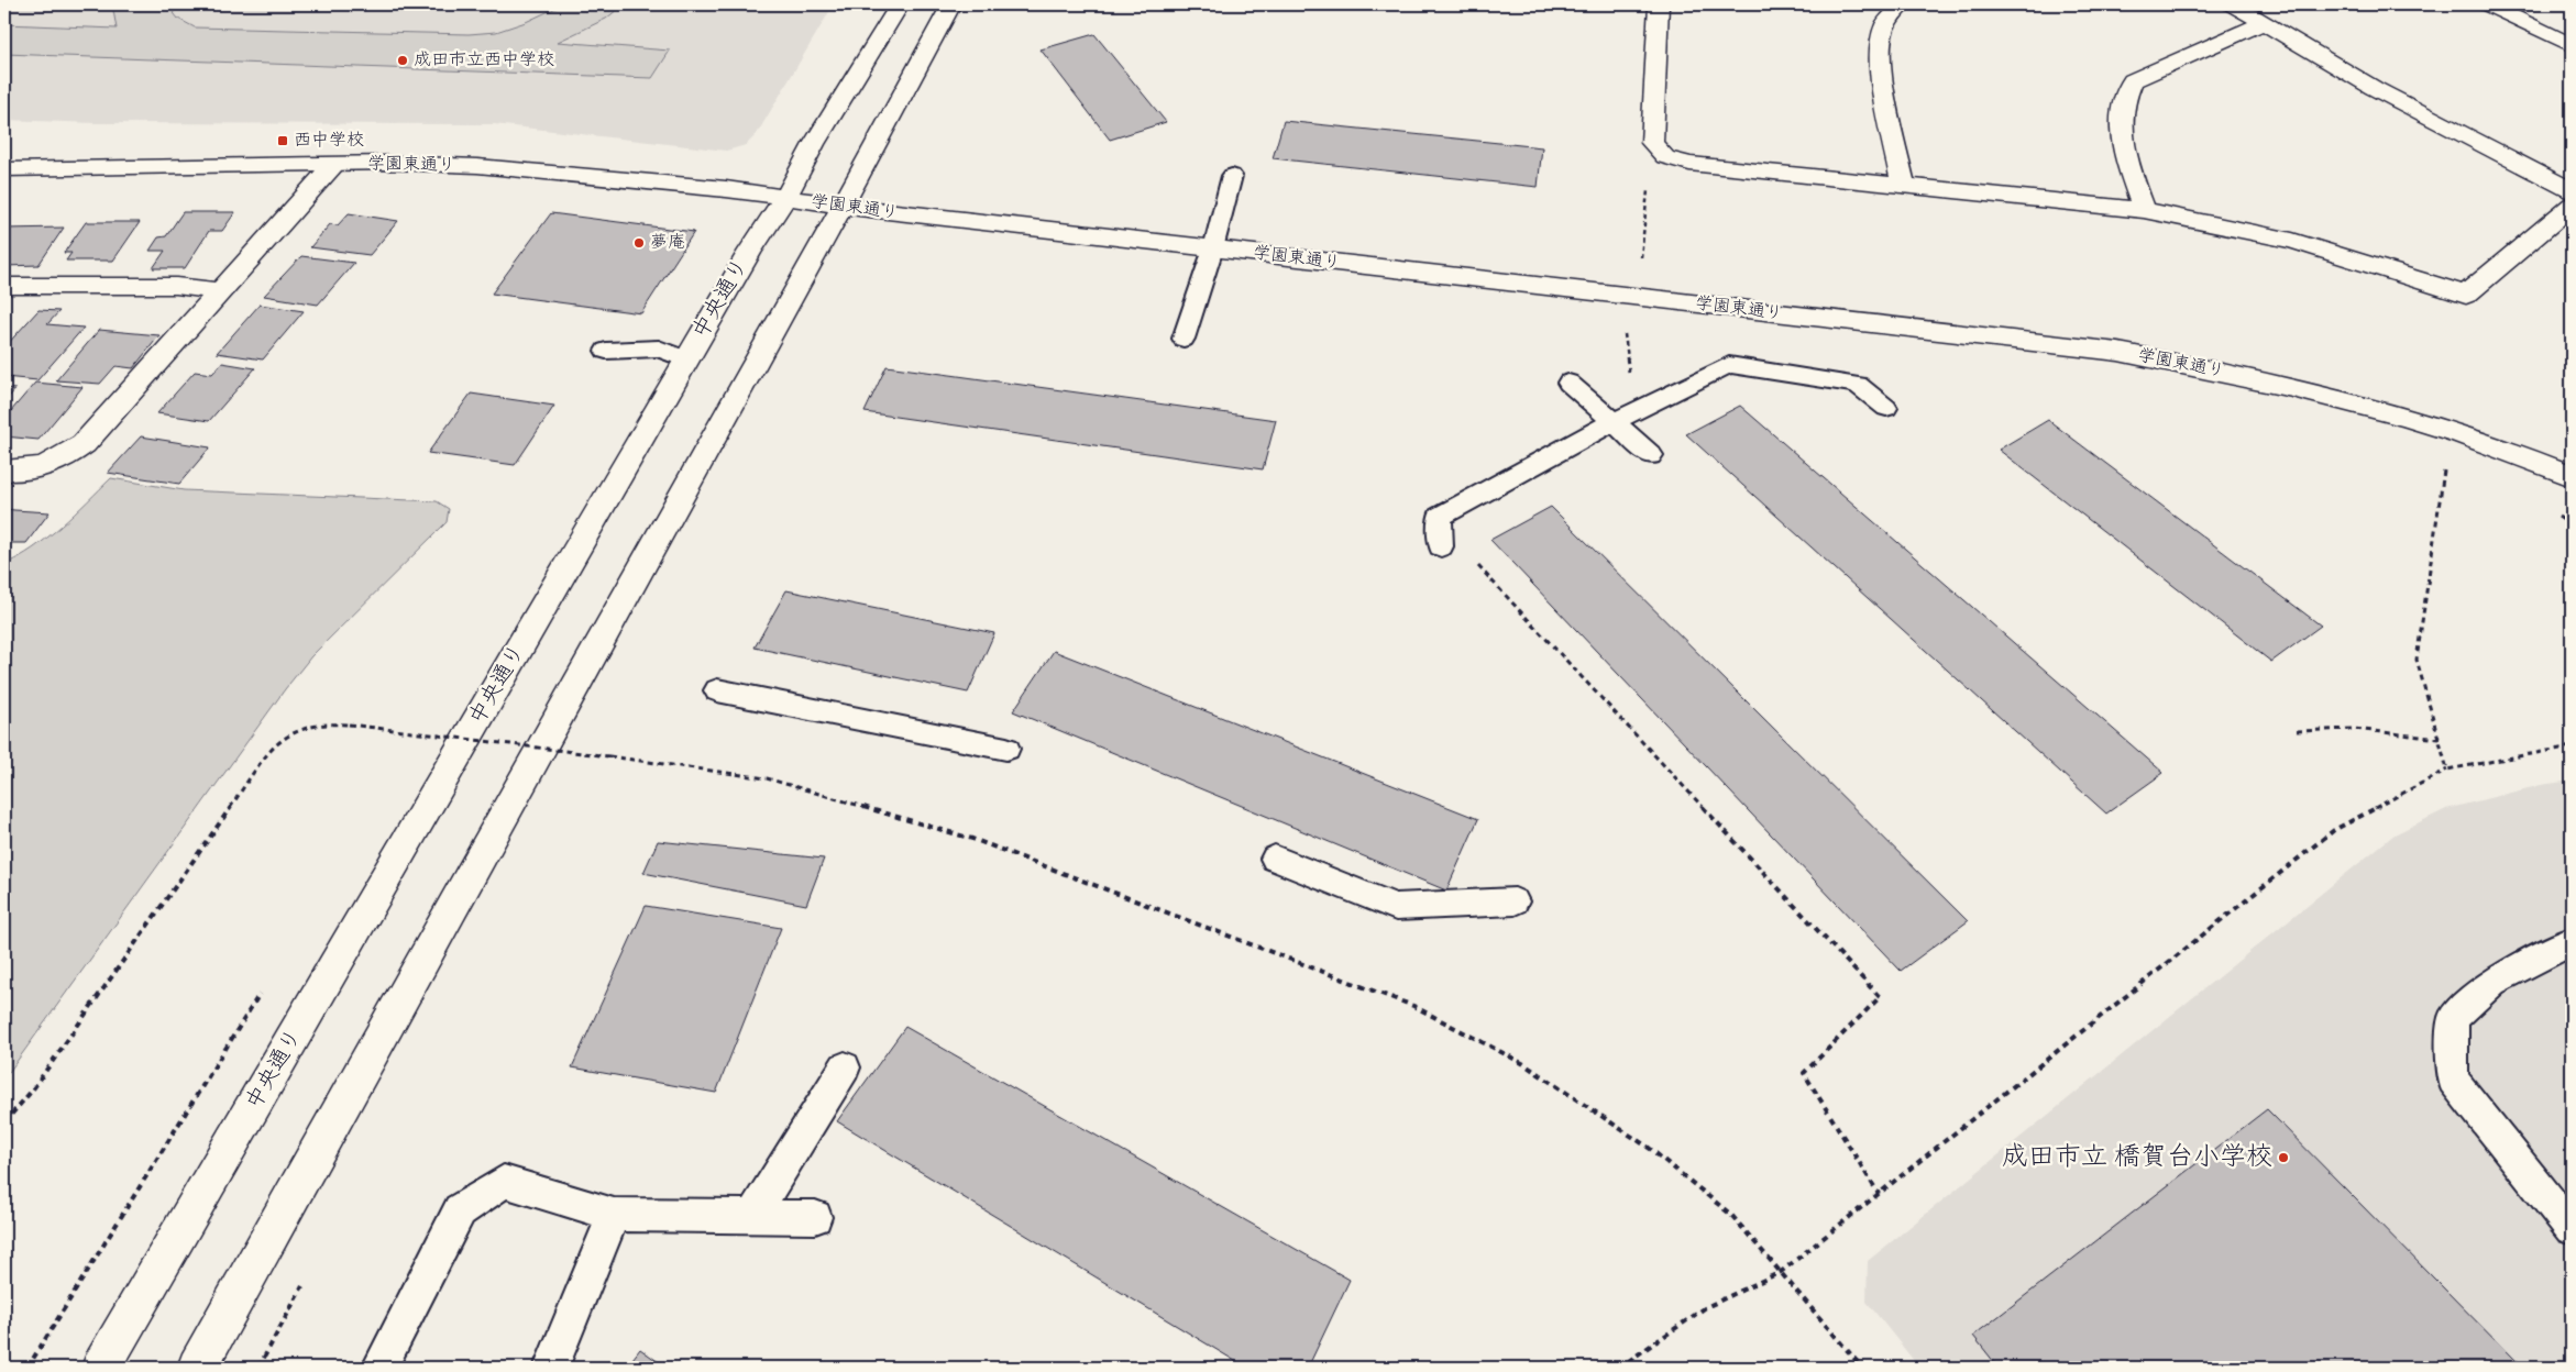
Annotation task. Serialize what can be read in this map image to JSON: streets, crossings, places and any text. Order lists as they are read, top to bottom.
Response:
{
  "streets": {
    "street": ["学園東通り", "中央通り"]
  },
  "crossings": [
    ["学園東通り", "中央通り"]
  ],
  "places": {
    "other": ["成田市立西中学校", "夢庵", "成田市立 橋賀台小学校"],
    "transit": ["西中学校"]
  }
}
